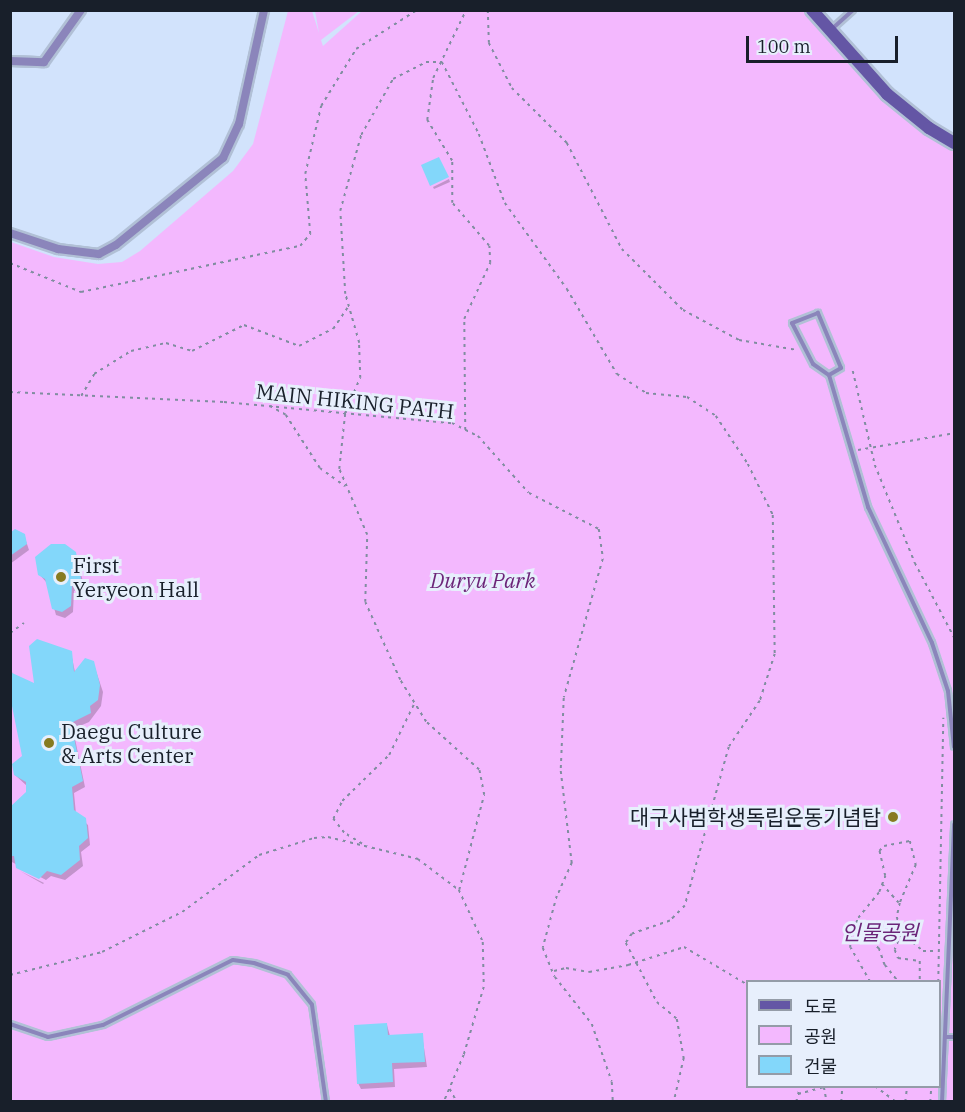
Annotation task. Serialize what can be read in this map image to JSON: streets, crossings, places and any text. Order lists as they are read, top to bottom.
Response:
{
  "streets": {
    "path": ["MAIN HIKING PATH"]
  },
  "parks": ["Duryu Park", "인물공원"],
  "places": ["First Yeryeon Hall", "Daegu Culture & Arts Center", "대구사범학생독립운동기념탑"],
  "legend": ["도로", "공원", "건물"],
  "scale_bar": "100 m"
}
